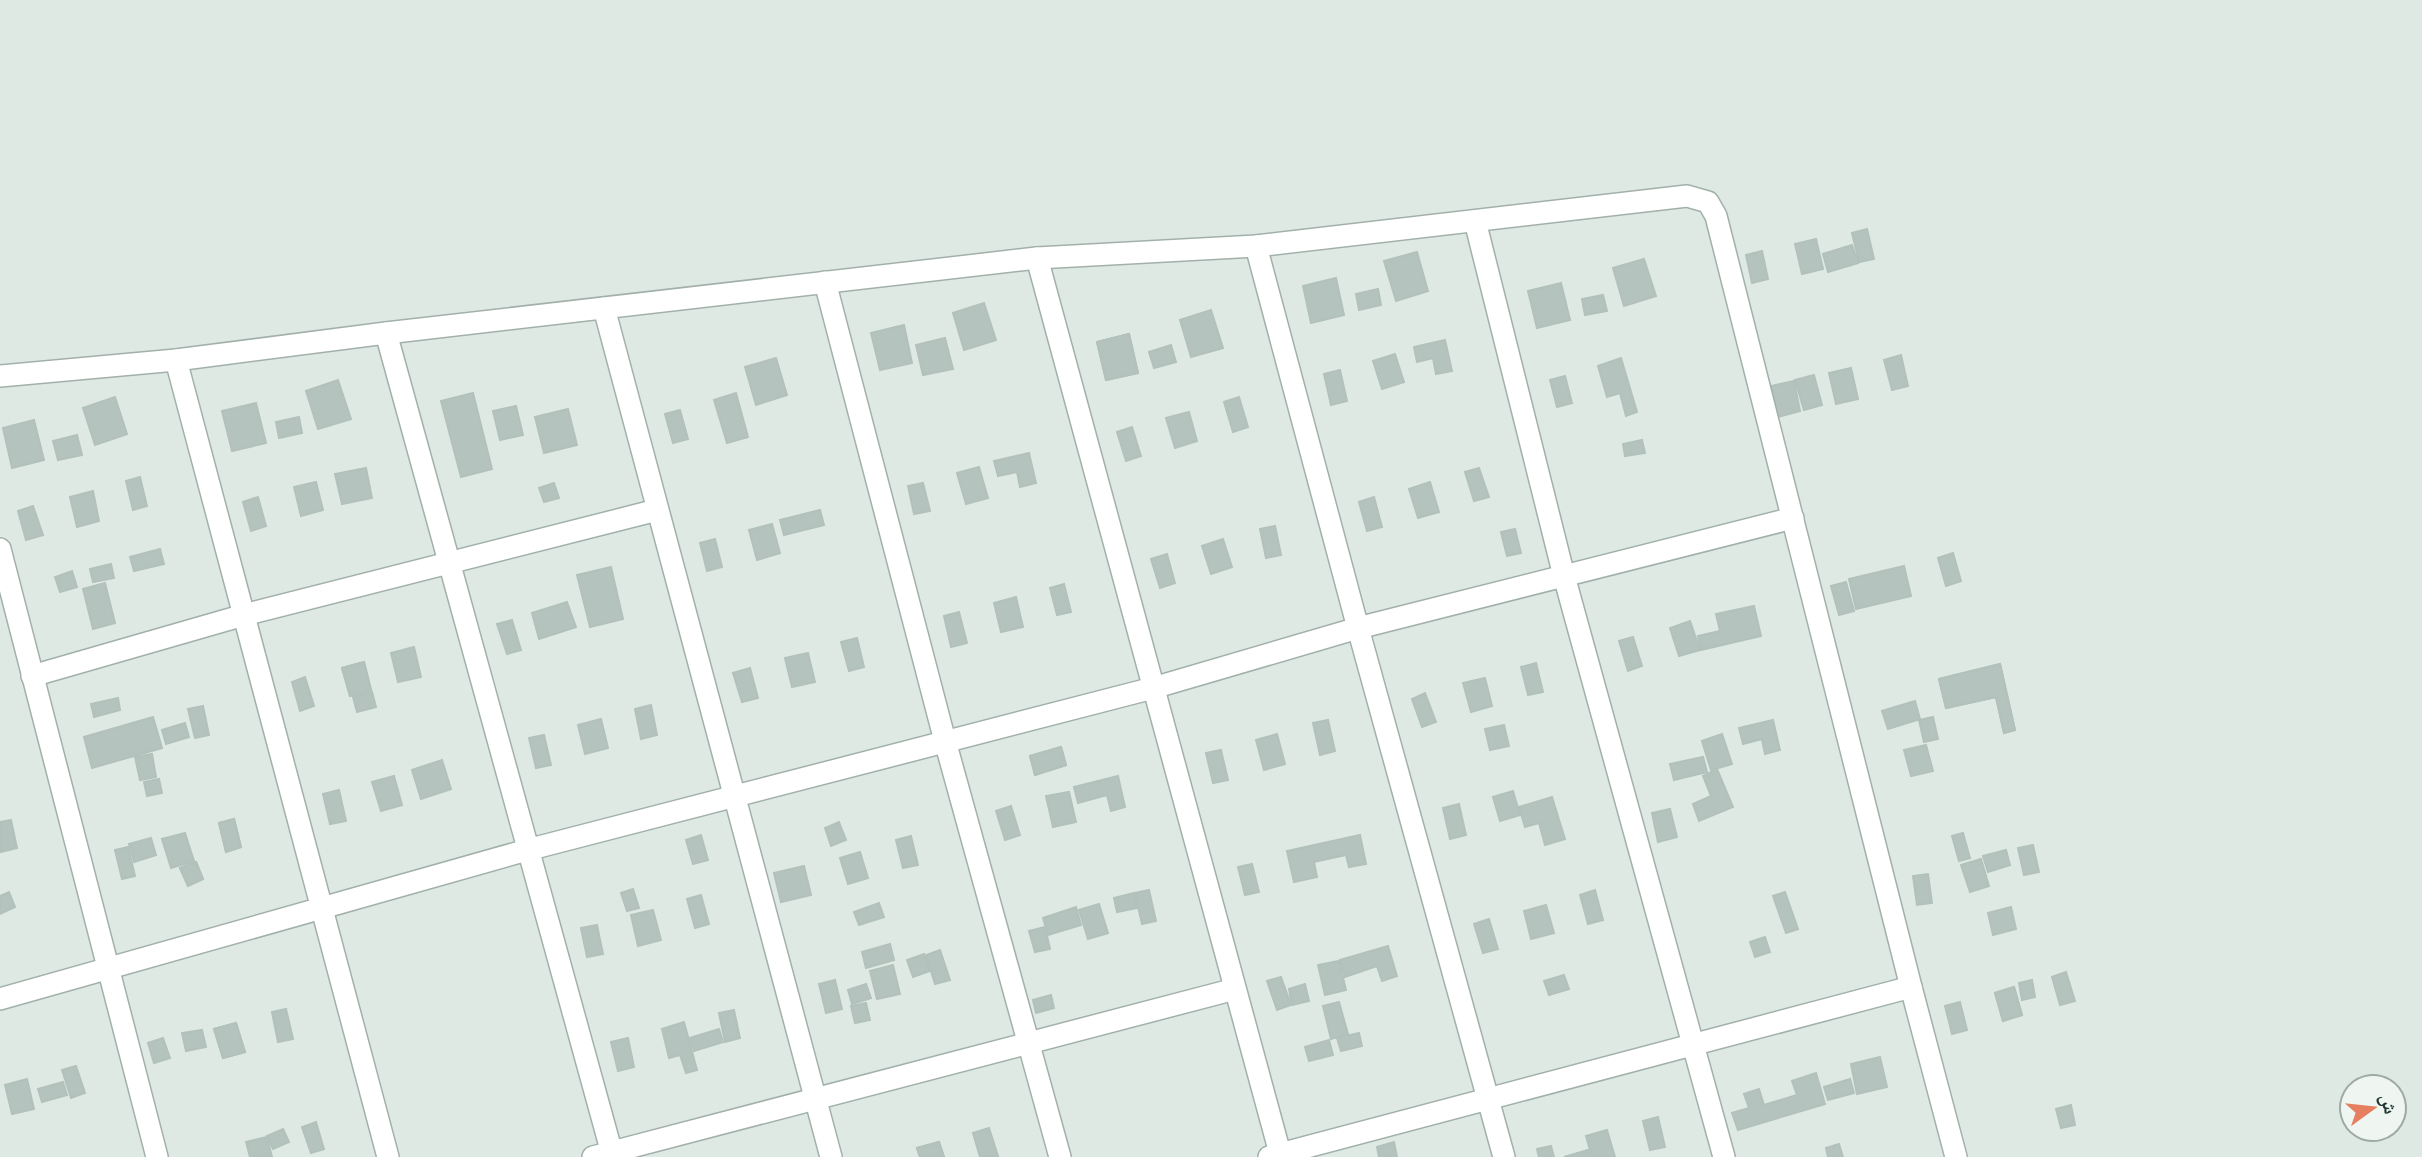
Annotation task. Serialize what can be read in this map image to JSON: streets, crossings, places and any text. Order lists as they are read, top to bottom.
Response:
{
  "north": "right"
}
